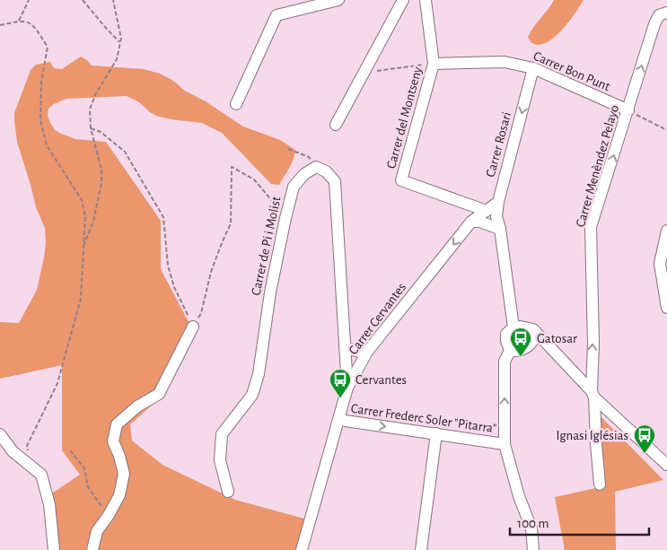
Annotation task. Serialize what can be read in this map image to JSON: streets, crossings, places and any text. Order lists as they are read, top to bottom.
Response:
{
  "streets": {
    "street": [
      "Carrer Bon Punt",
      "Carrer del Montseny",
      "Carrer Rosari",
      "Carrer Menèndez Pelayo",
      "Carrer de Pi i Molist",
      "Carrer Cervantes",
      "Carrer Frederc Soler \"Pitarra\""
    ]
  },
  "crossings": [
    ["Carrer Bon Punt", "Carrer del Montseny"],
    ["Carrer Bon Punt", "Carrer Rosari"],
    ["Carrer Bon Punt", "Carrer Menèndez Pelayo"],
    ["Carrer del Montseny", "Carrer Cervantes"],
    ["Carrer Rosari", "Carrer Cervantes"],
    ["Carrer Cervantes", "Carrer Frederc Soler \"Pitarra\""]
  ],
  "one_way": ["Carrer Rosari", "Carrer Cervantes", "Carrer Frederc Soler \"Pitarra\""],
  "places": {
    "bus stop": ["Gatosar", "Cervantes", "Ignasi Iglésias"]
  },
  "scale_bar": "100 m"
}
